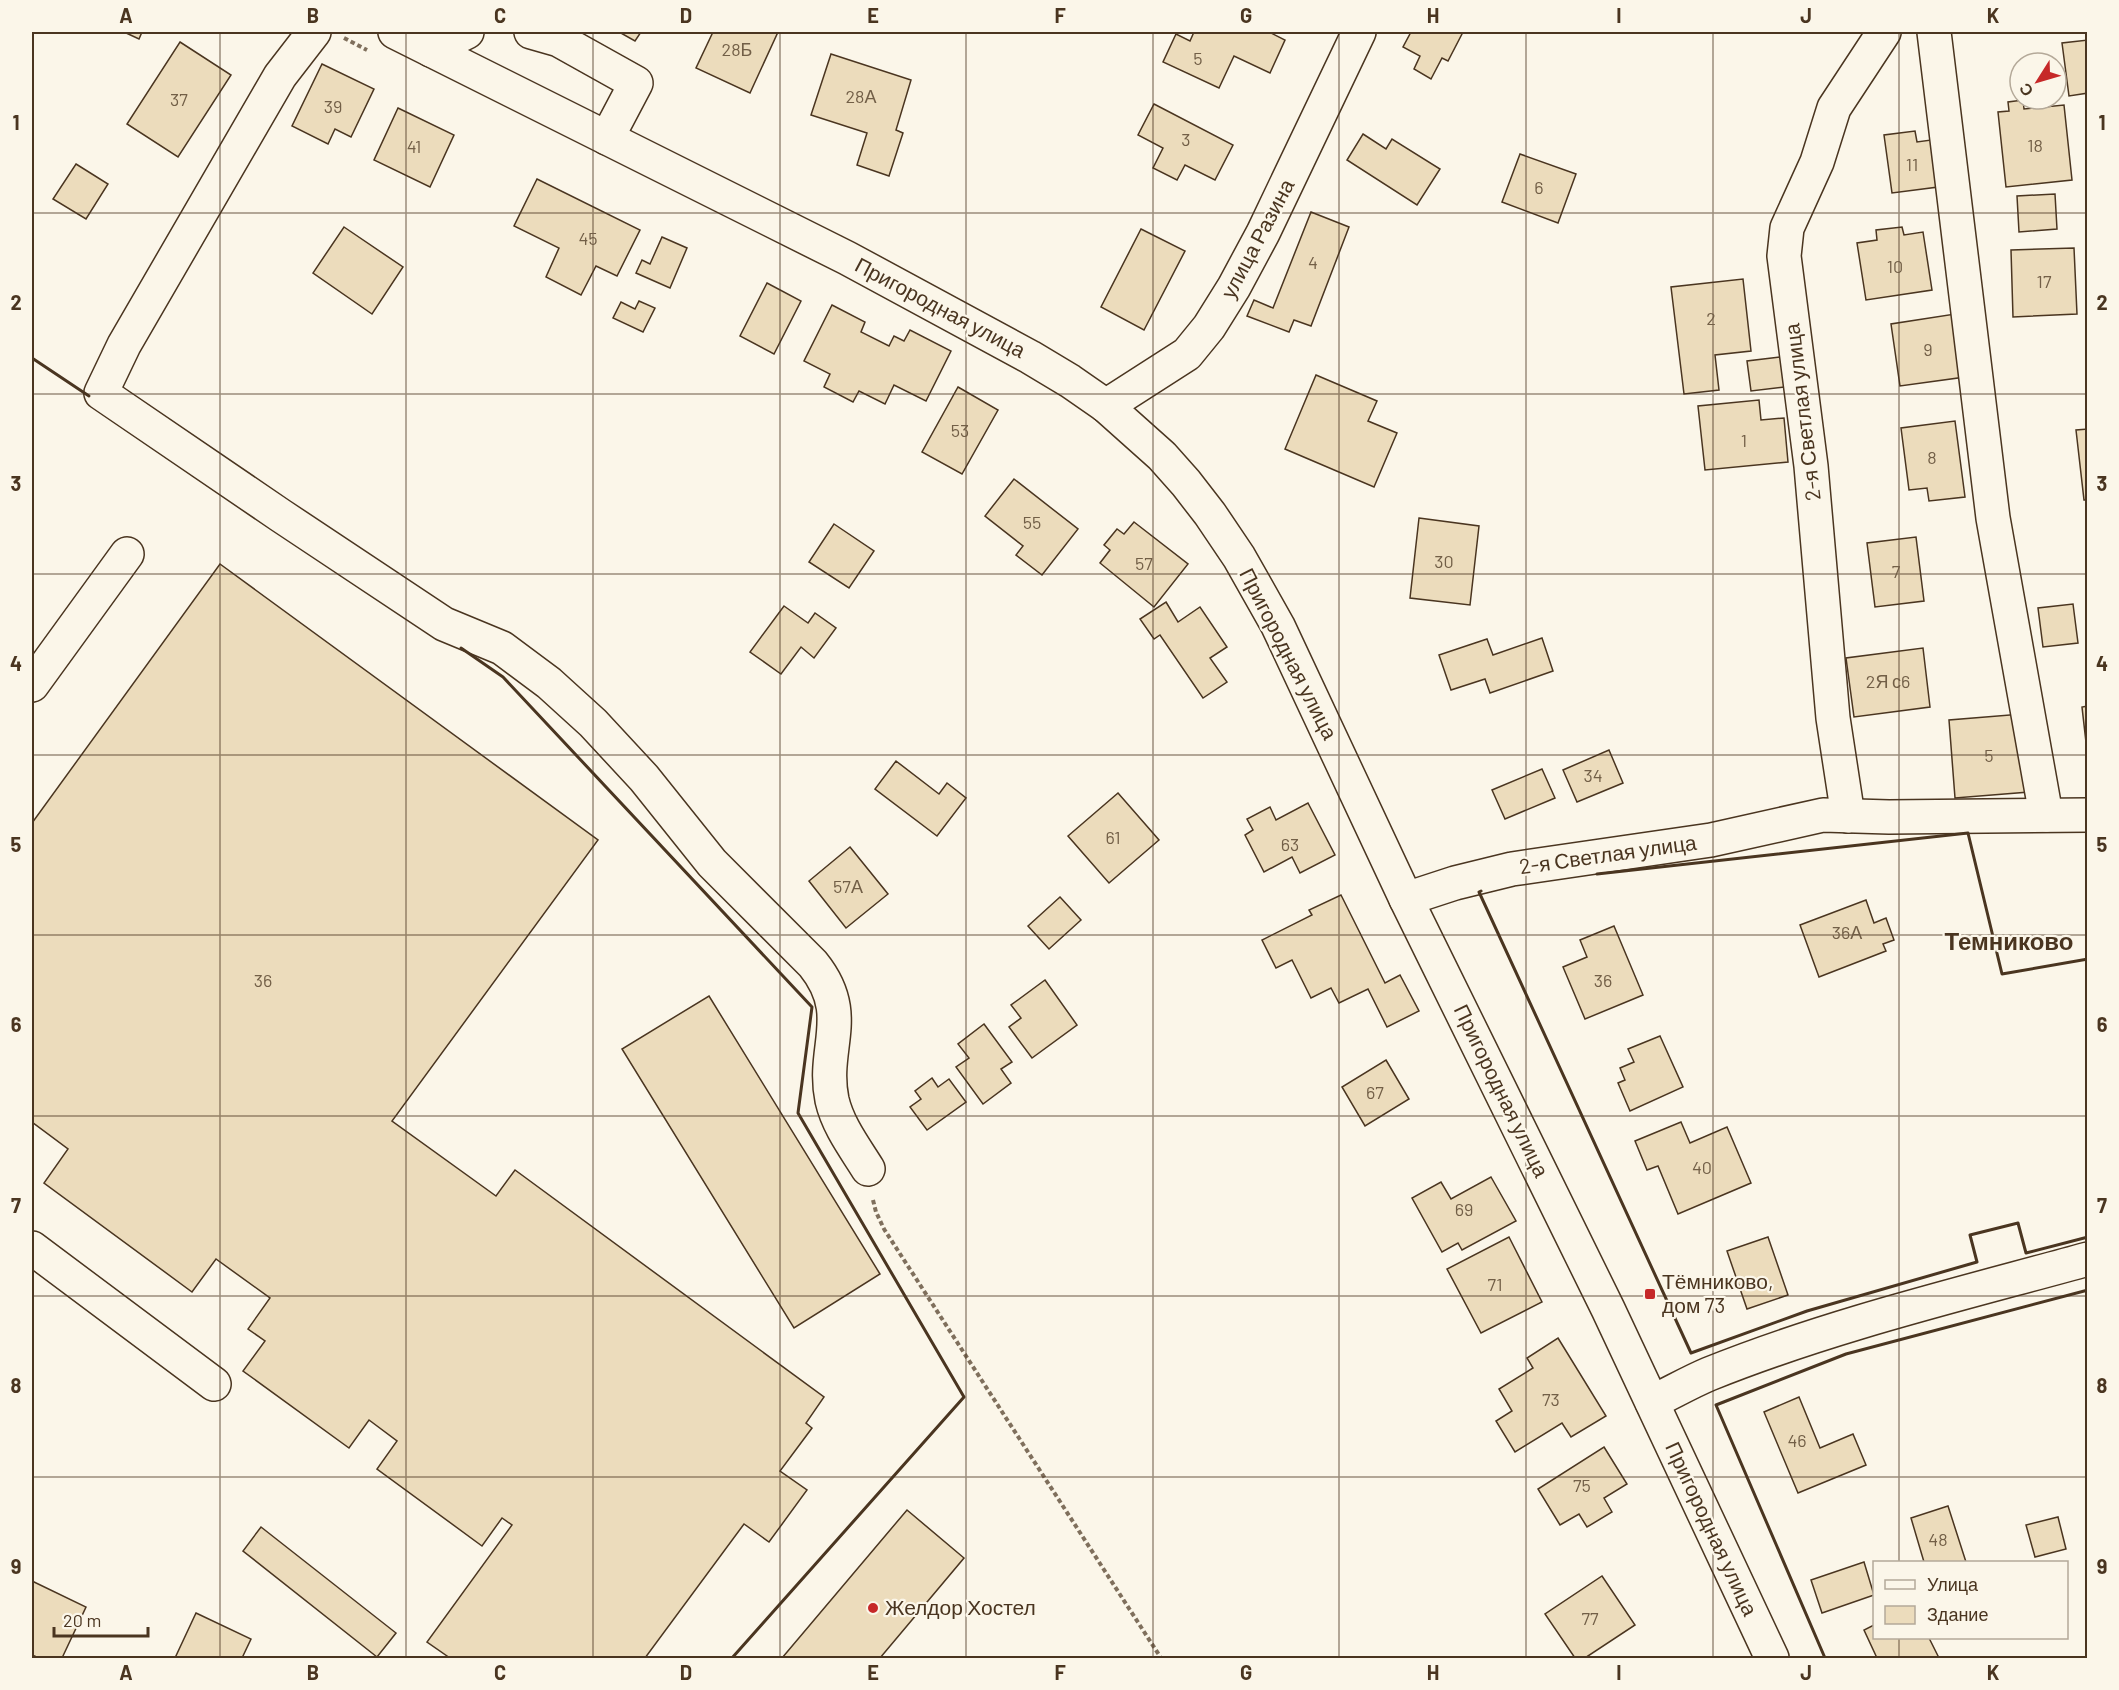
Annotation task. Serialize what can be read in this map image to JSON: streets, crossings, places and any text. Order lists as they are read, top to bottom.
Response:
{
  "streets": {
    "street": ["улица Разина", "Пригородная улица", "2-я Светлая улица"]
  },
  "crossings": [
    ["улица Разина", "Пригородная улица"],
    ["Пригородная улица", "2-я Светлая улица"]
  ],
  "districts": ["Темниково"],
  "places": {
    "transit": ["Тёмниково, дом 73"],
    "other": ["Желдор Хостел"]
  },
  "house_numbers": [
    "28Б",
    "5",
    "28А",
    "37",
    "39",
    "3",
    "18",
    "41",
    "11",
    "6",
    "45",
    "4",
    "10",
    "17",
    "2",
    "9",
    "53",
    "1",
    "8",
    "55",
    "30",
    "57",
    "7",
    "2Я с6",
    "5",
    "34",
    "61",
    "63",
    "57А",
    "36А",
    "36",
    "36",
    "67",
    "40",
    "69",
    "71",
    "73",
    "46",
    "75",
    "48",
    "77"
  ],
  "legend": ["Улица", "Здание"],
  "scale_bar": "20 m",
  "north": "bottom left",
  "grid": {
    "columns": [
      "A",
      "B",
      "C",
      "D",
      "E",
      "F",
      "G",
      "H",
      "I",
      "J",
      "K"
    ],
    "rows": [
      "1",
      "2",
      "3",
      "4",
      "5",
      "6",
      "7",
      "8",
      "9"
    ]
  }
}
